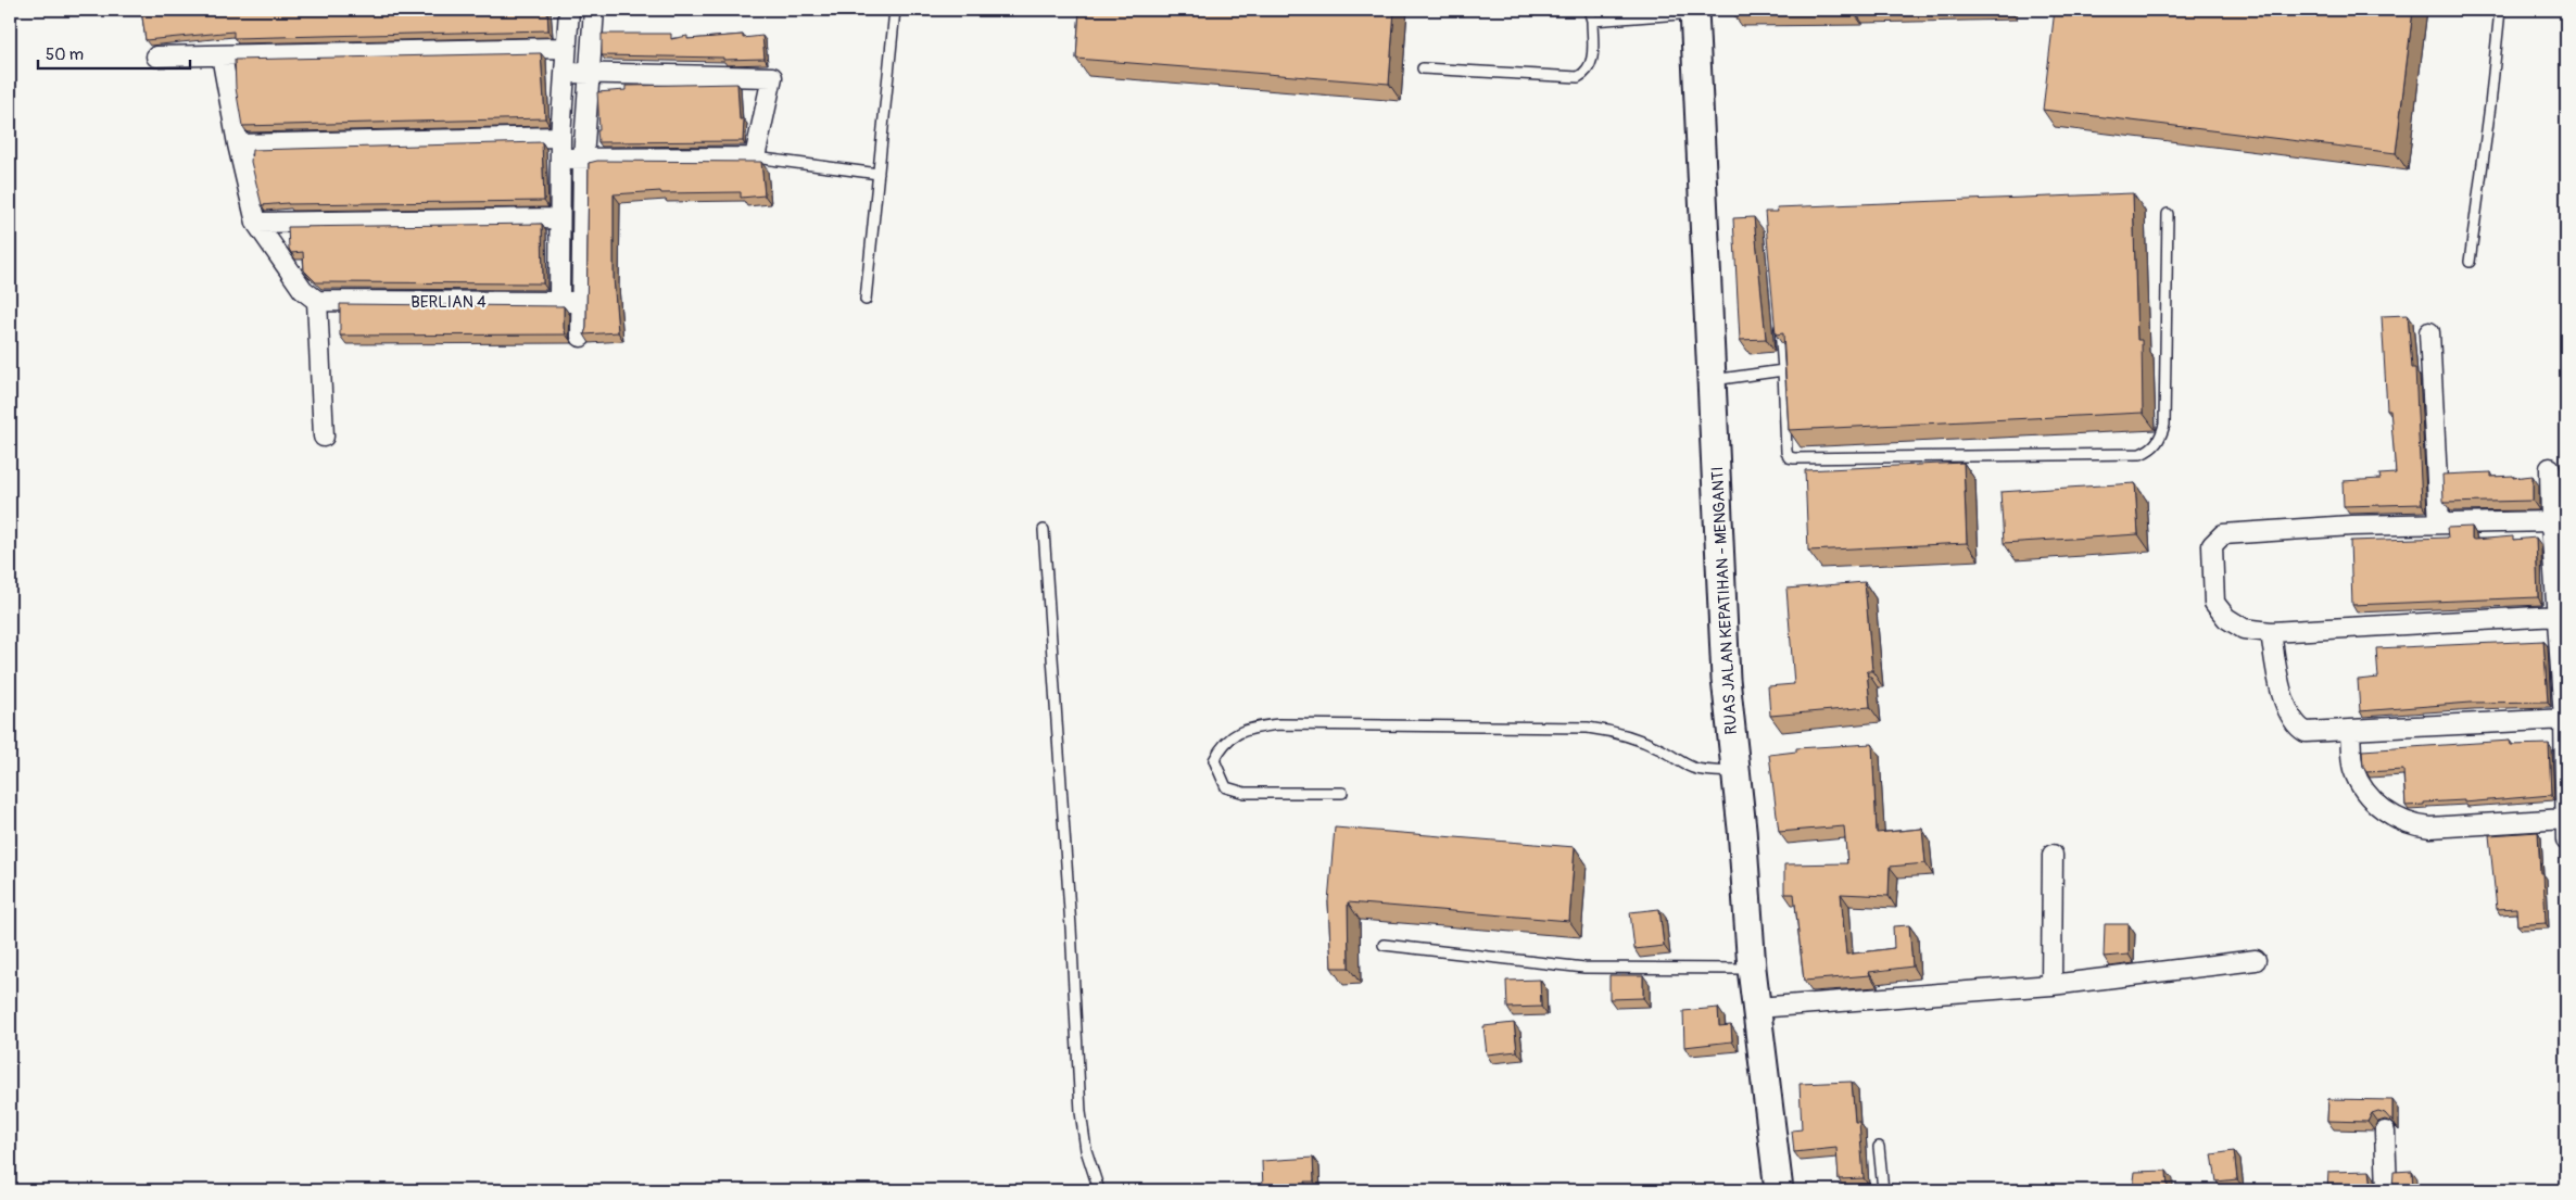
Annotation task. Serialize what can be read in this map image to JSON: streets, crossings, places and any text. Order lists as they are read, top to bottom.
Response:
{
  "streets": {
    "main road": ["RUAS JALAN KEPATIHAN - MENGANTI"],
    "street": ["BERLIAN 4"]
  },
  "scale_bar": "50 m"
}
